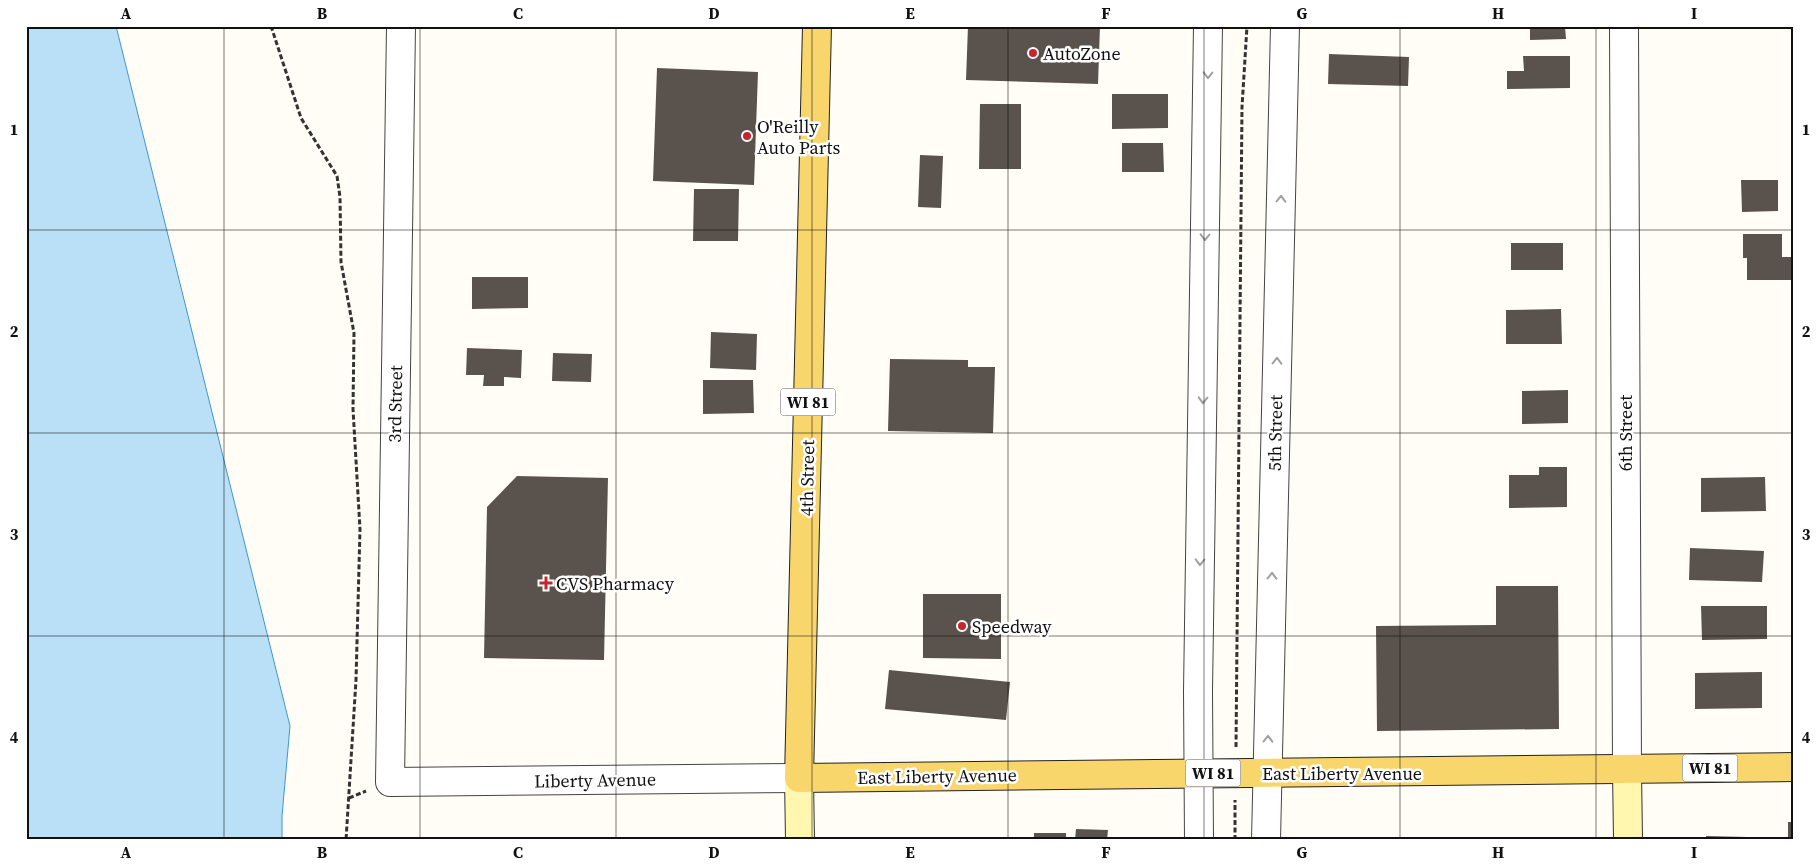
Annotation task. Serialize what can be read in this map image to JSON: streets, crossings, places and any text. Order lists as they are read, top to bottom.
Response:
{
  "streets": {
    "main road": ["WI 81", "4th Street", "East Liberty Avenue"],
    "street": [
      "3rd Street",
      "5th Street",
      "6th Street",
      "Liberty Avenue"
    ]
  },
  "crossings": [
    ["3rd Street", "Liberty Avenue"],
    ["5th Street", "East Liberty Avenue"],
    ["6th Street", "East Liberty Avenue"],
    ["4th Street", "East Liberty Avenue"],
    ["4th Street", "Liberty Avenue"],
    ["East Liberty Avenue", "Liberty Avenue"]
  ],
  "places": {
    "other": ["AutoZone", "O'Reilly Auto Parts", "Speedway"],
    "health": ["CVS Pharmacy"]
  },
  "grid": {
    "columns": [
      "A",
      "B",
      "C",
      "D",
      "E",
      "F",
      "G",
      "H",
      "I"
    ],
    "rows": [
      "1",
      "2",
      "3",
      "4"
    ]
  }
}
